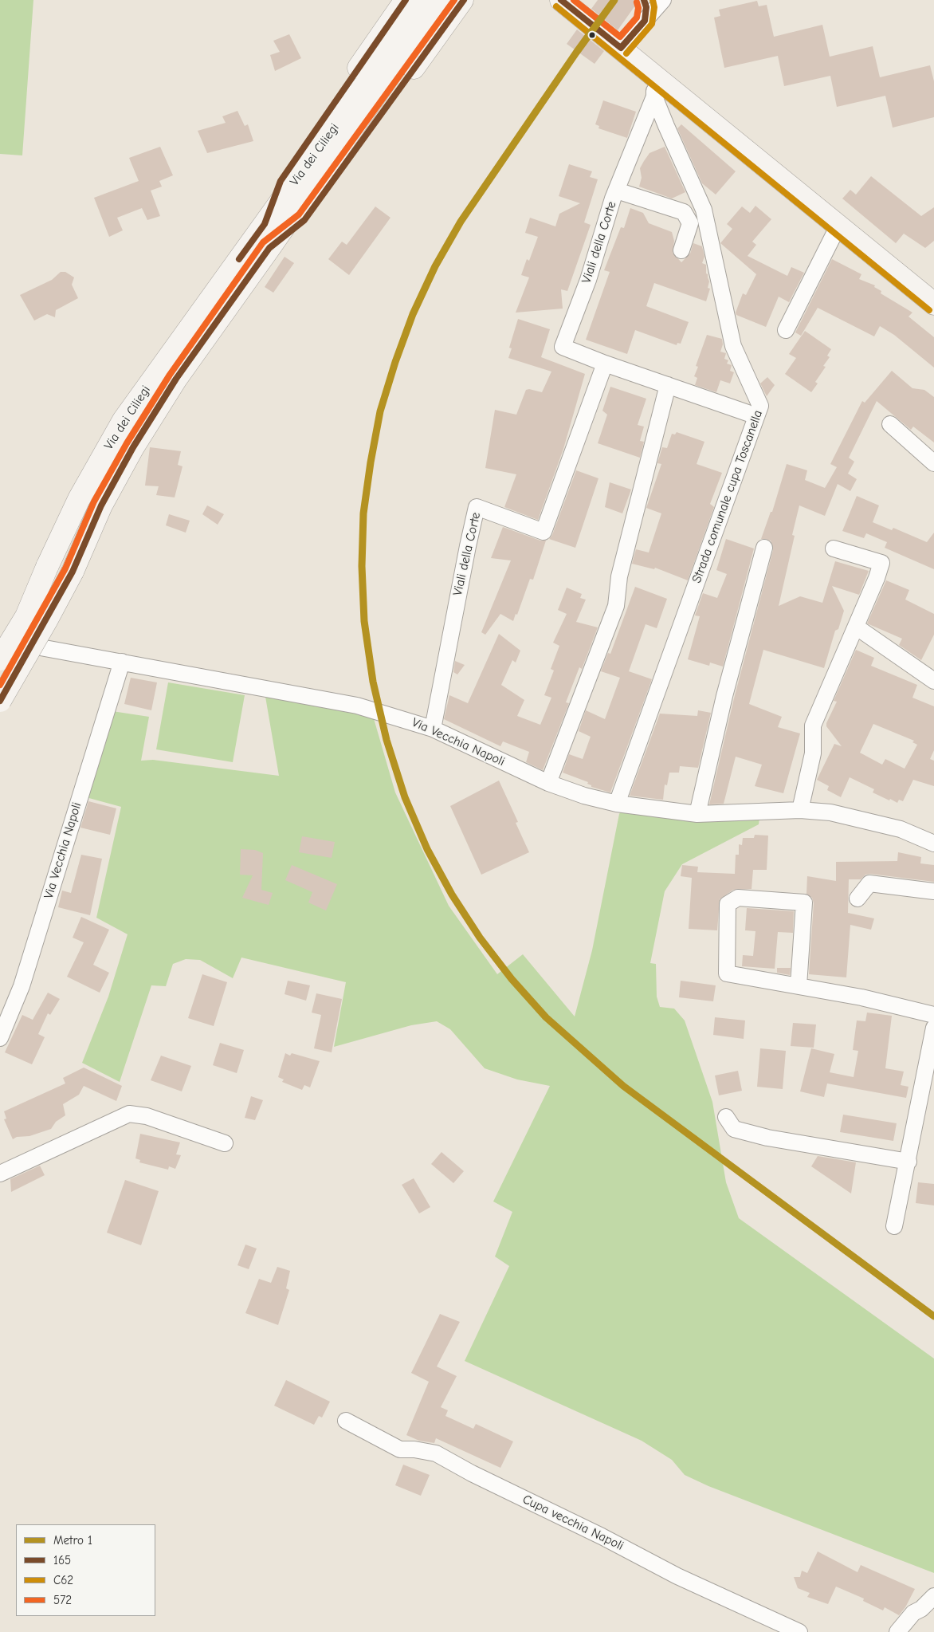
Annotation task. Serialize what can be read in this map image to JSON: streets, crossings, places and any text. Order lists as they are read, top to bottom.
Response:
{
  "streets": {
    "main road": ["Via dei Ciliegi"],
    "street": [
      "Viali della Corte",
      "Strada comunale cupa Toscanella",
      "Via Vecchia Napoli",
      "Cupa vecchia Napoli"
    ]
  },
  "crossings": [
    ["Viali della Corte", "Strada comunale cupa Toscanella"],
    ["Viali della Corte", "Via Vecchia Napoli"],
    ["Strada comunale cupa Toscanella", "Via Vecchia Napoli"]
  ],
  "lines": [
    "metro line 1",
    "transit line 165",
    "transit line C62",
    "transit line 572"
  ],
  "legend": [
    "Metro 1",
    "165",
    "C62",
    "572"
  ]
}
